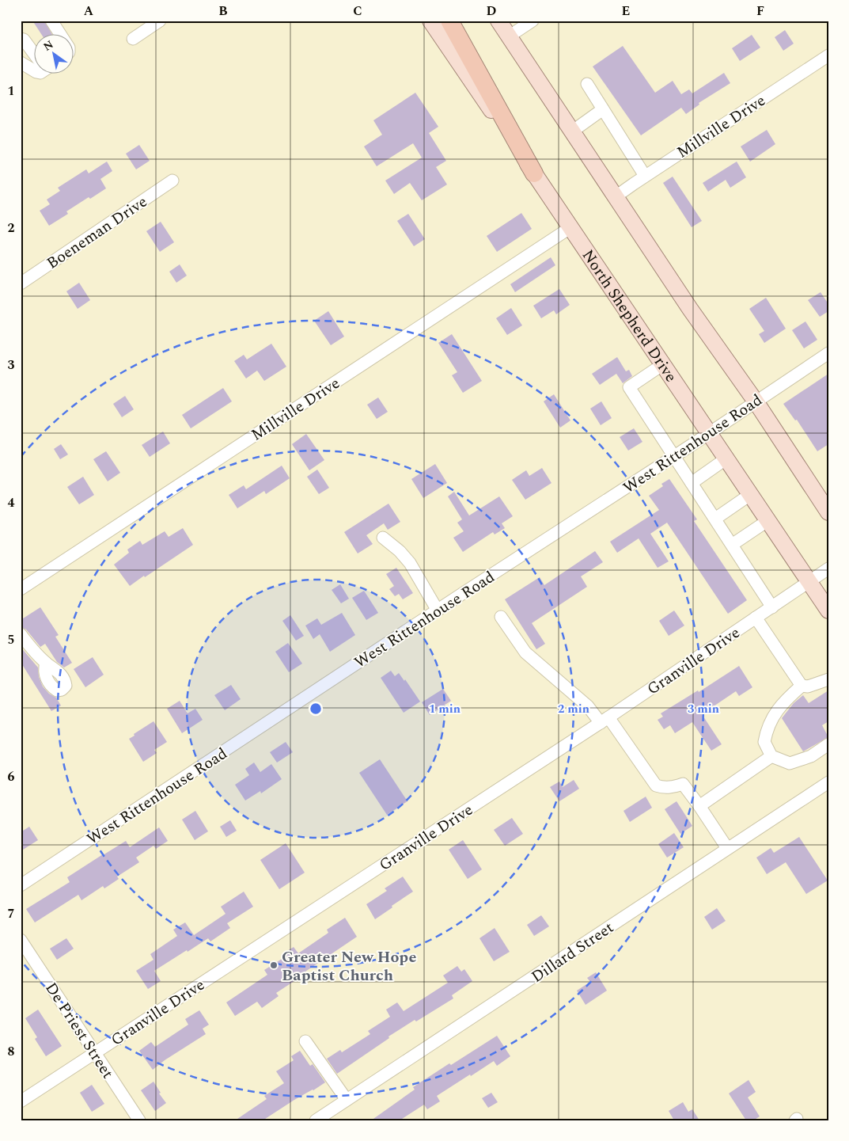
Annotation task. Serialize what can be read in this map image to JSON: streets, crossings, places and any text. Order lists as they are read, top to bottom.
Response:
{
  "streets": {
    "main road": ["North Shepherd Drive"],
    "street": [
      "Millville Drive",
      "Boeneman Drive",
      "West Rittenhouse Road",
      "Granville Drive",
      "Dillard Street",
      "De Priest Street"
    ]
  },
  "crossings": [
    ["Millville Drive", "North Shepherd Drive"],
    ["North Shepherd Drive", "West Rittenhouse Road"],
    ["North Shepherd Drive", "Granville Drive"],
    ["Granville Drive", "De Priest Street"]
  ],
  "places": ["Greater New Hope Baptist Church"],
  "north": "top left",
  "grid": {
    "columns": [
      "A",
      "B",
      "C",
      "D",
      "E",
      "F"
    ],
    "rows": [
      "1",
      "2",
      "3",
      "4",
      "5",
      "6",
      "7",
      "8"
    ]
  },
  "rings": ["1 min", "2 min", "3 min"]
}
